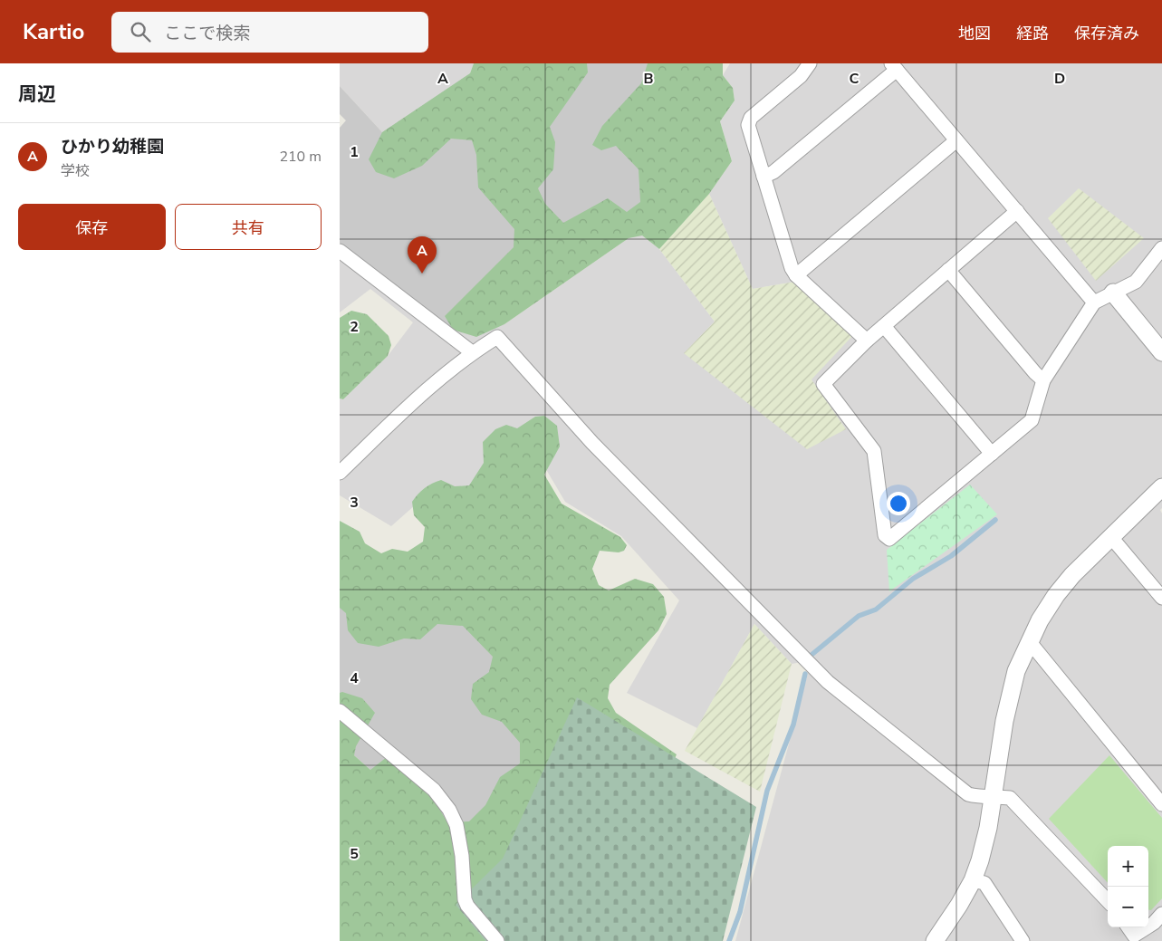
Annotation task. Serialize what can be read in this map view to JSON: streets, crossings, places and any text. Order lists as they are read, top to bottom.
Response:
{
  "page": {
    "header": "Kartio",
    "search": "ここで検索",
    "nav": ["地図", "経路", "保存済み"],
    "heading": "周辺",
    "list": [
      {
        "mark": "A",
        "name": "ひかり幼稚園",
        "note": "学校",
        "value": "210 m"
      }
    ],
    "buttons": ["保存", "共有"],
    "pins": "A",
    "map_buttons": ["+", "−"]
  },
  "grid": {
    "columns": [
      "A",
      "B",
      "C",
      "D"
    ],
    "rows": [
      "1",
      "2",
      "3",
      "4",
      "5"
    ]
  }
}
